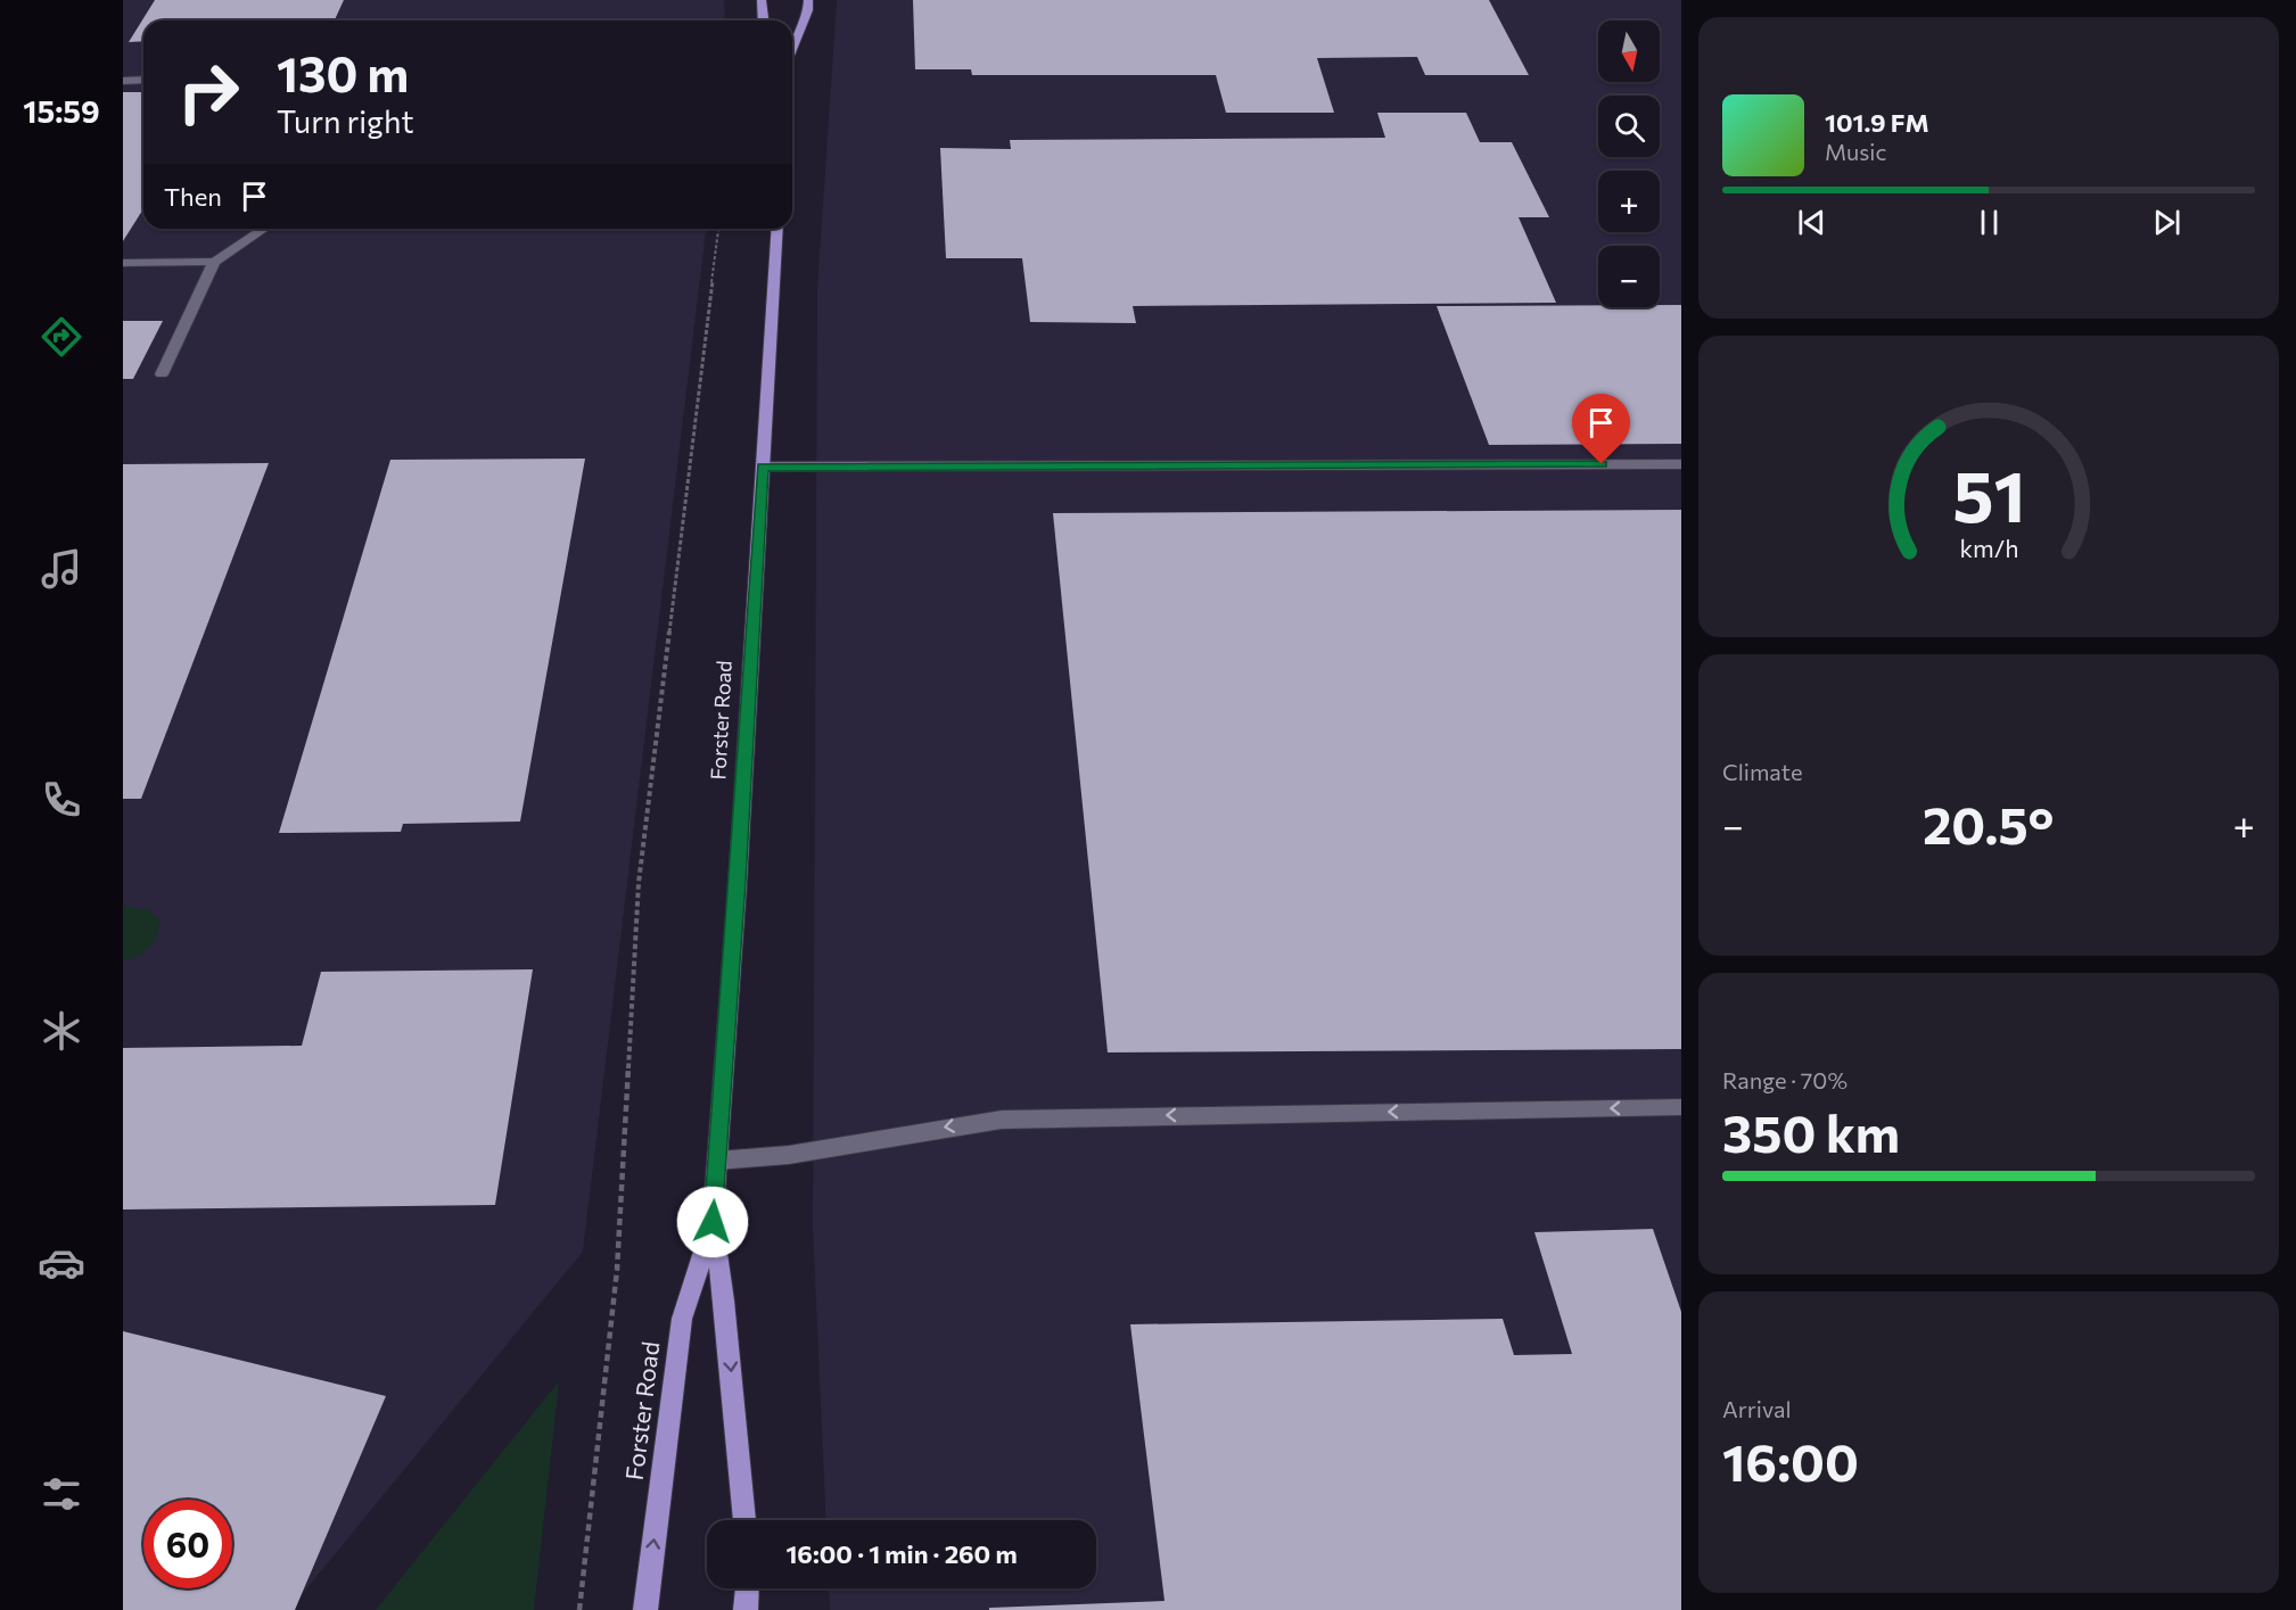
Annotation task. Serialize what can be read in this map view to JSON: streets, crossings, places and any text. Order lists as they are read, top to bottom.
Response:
{
  "streets": {
    "main road": ["Forster Road"]
  },
  "north": "bottom",
  "page": {
    "tabs": "15:59",
    "map_buttons": ["+", "−"],
    "turn": ["130 m", "Turn right"],
    "song": ["101.9 FM", "Music"],
    "then": "Then",
    "tile": [
      "Climate",
      ["Range · 70%", "350 km"],
      ["Arrival", "16:00"]
    ],
    "heat": ["−", "20.5°", "+"],
    "limit": "60",
    "trip": "16:00 · 1 min · 260 m",
    "gauge": ["51", "km/h"]
  }
}
